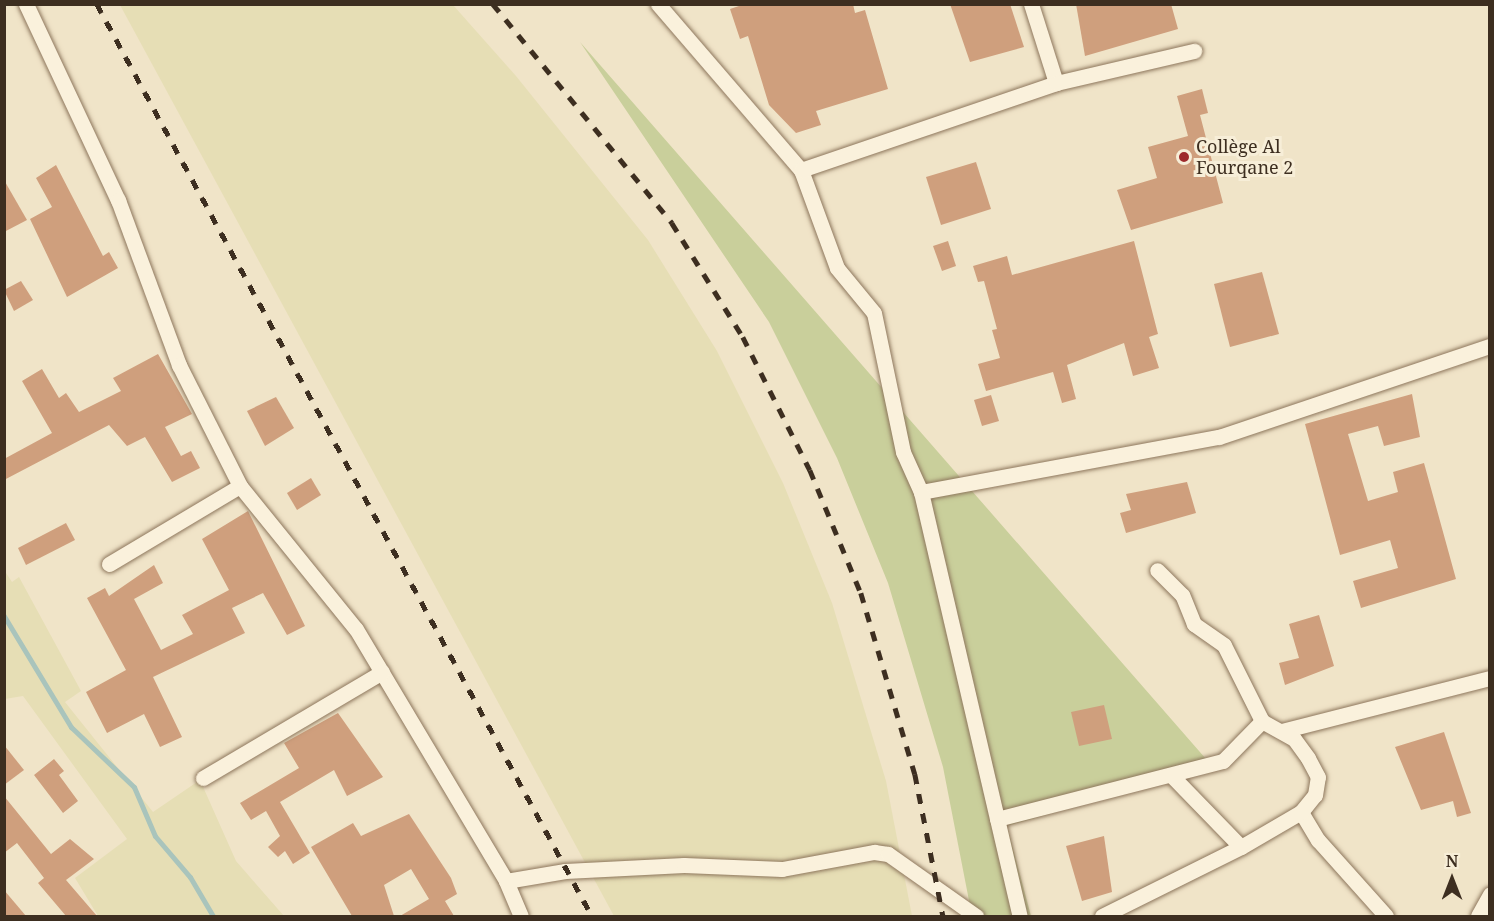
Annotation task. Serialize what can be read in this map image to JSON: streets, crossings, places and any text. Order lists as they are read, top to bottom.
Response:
{
  "places": ["Collège Al Fourqane 2"],
  "north": "top"
}
